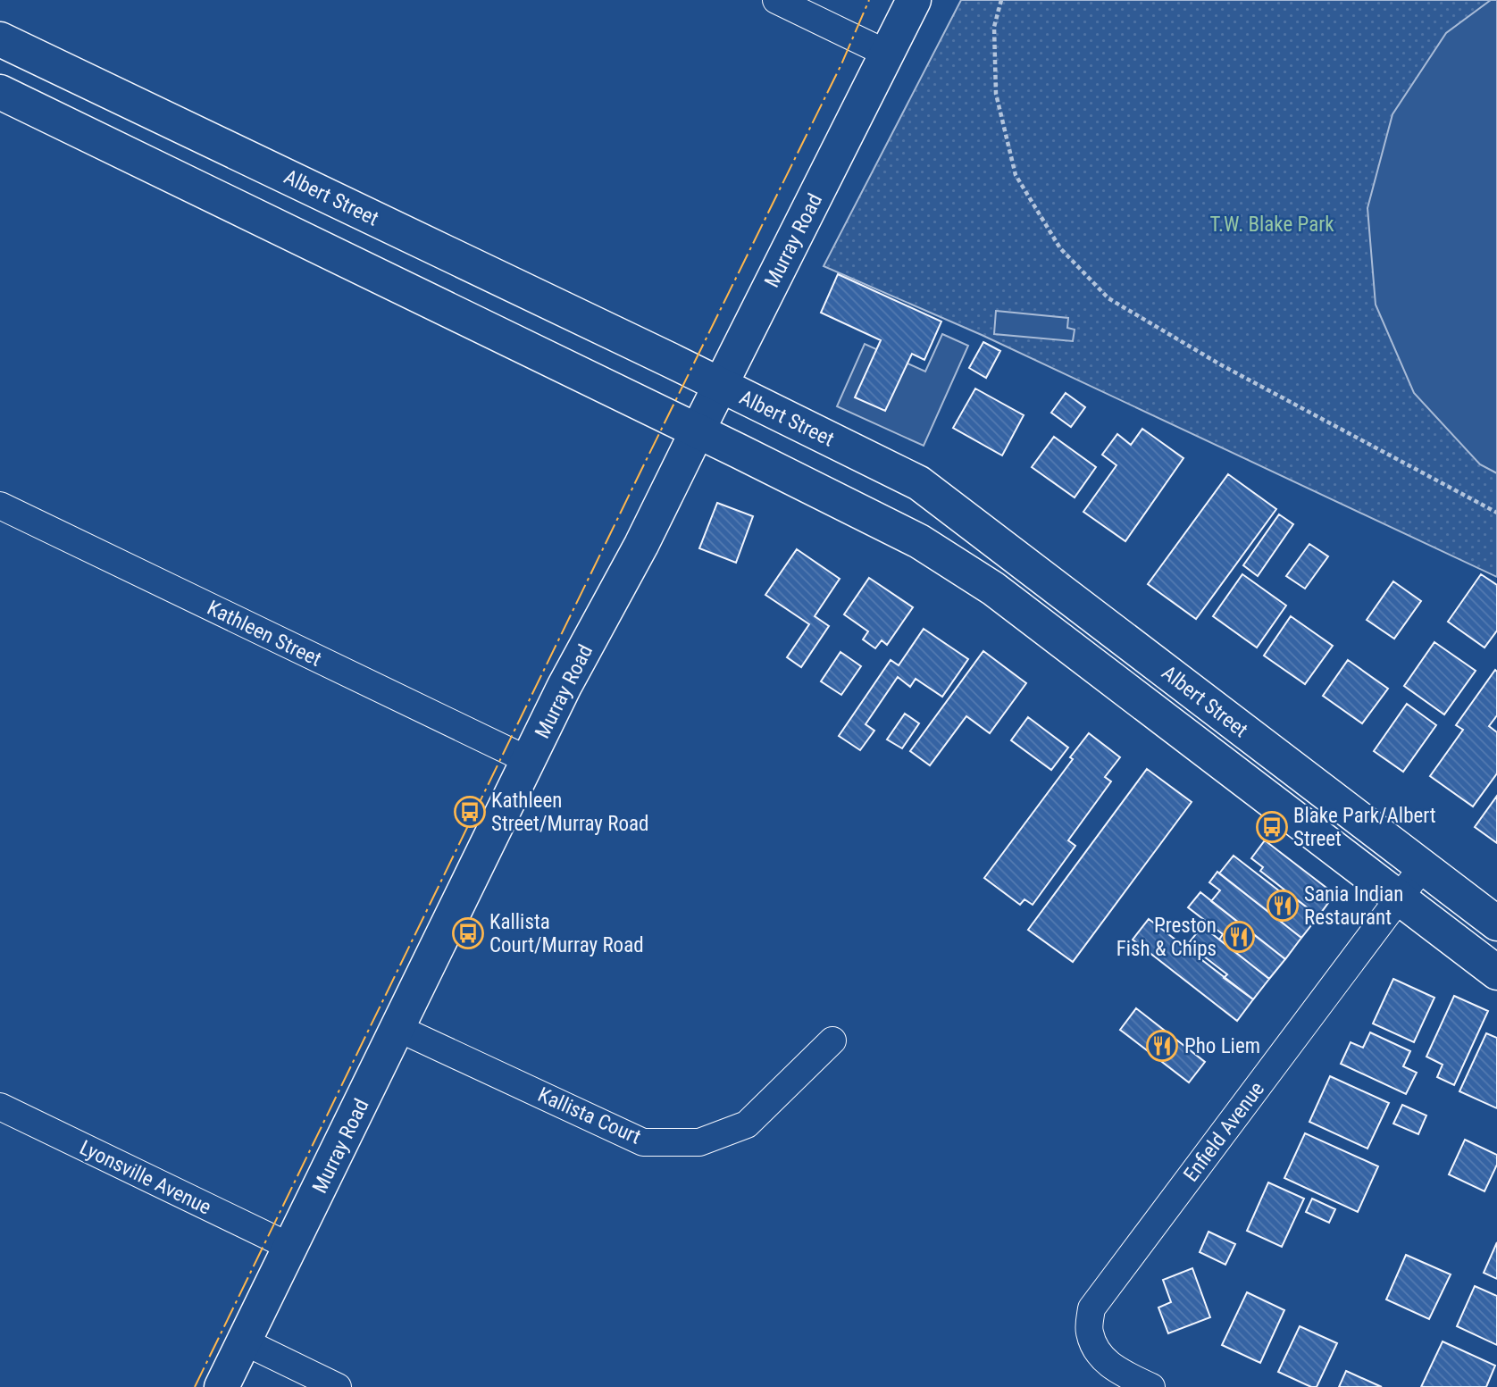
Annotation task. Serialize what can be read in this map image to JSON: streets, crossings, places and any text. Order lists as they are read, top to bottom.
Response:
{
  "streets": {
    "main road": ["Albert Street", "Murray Road"],
    "street": [
      "Kathleen Street",
      "Kallista Court",
      "Enfield Avenue",
      "Lyonsville Avenue"
    ]
  },
  "crossings": [
    ["Albert Street", "Murray Road"],
    ["Albert Street", "Enfield Avenue"],
    ["Murray Road", "Kathleen Street"],
    ["Murray Road", "Kallista Court"],
    ["Murray Road", "Lyonsville Avenue"]
  ],
  "parks": ["T.W. Blake Park"],
  "places": {
    "bus stop": ["Kathleen Street/Murray Road", "Blake Park/Albert Street", "Kallista Court/Murray Road"],
    "restaurant": ["Sania Indian Restaurant", "Preston Fish & Chips", "Pho Liem"]
  }
}
